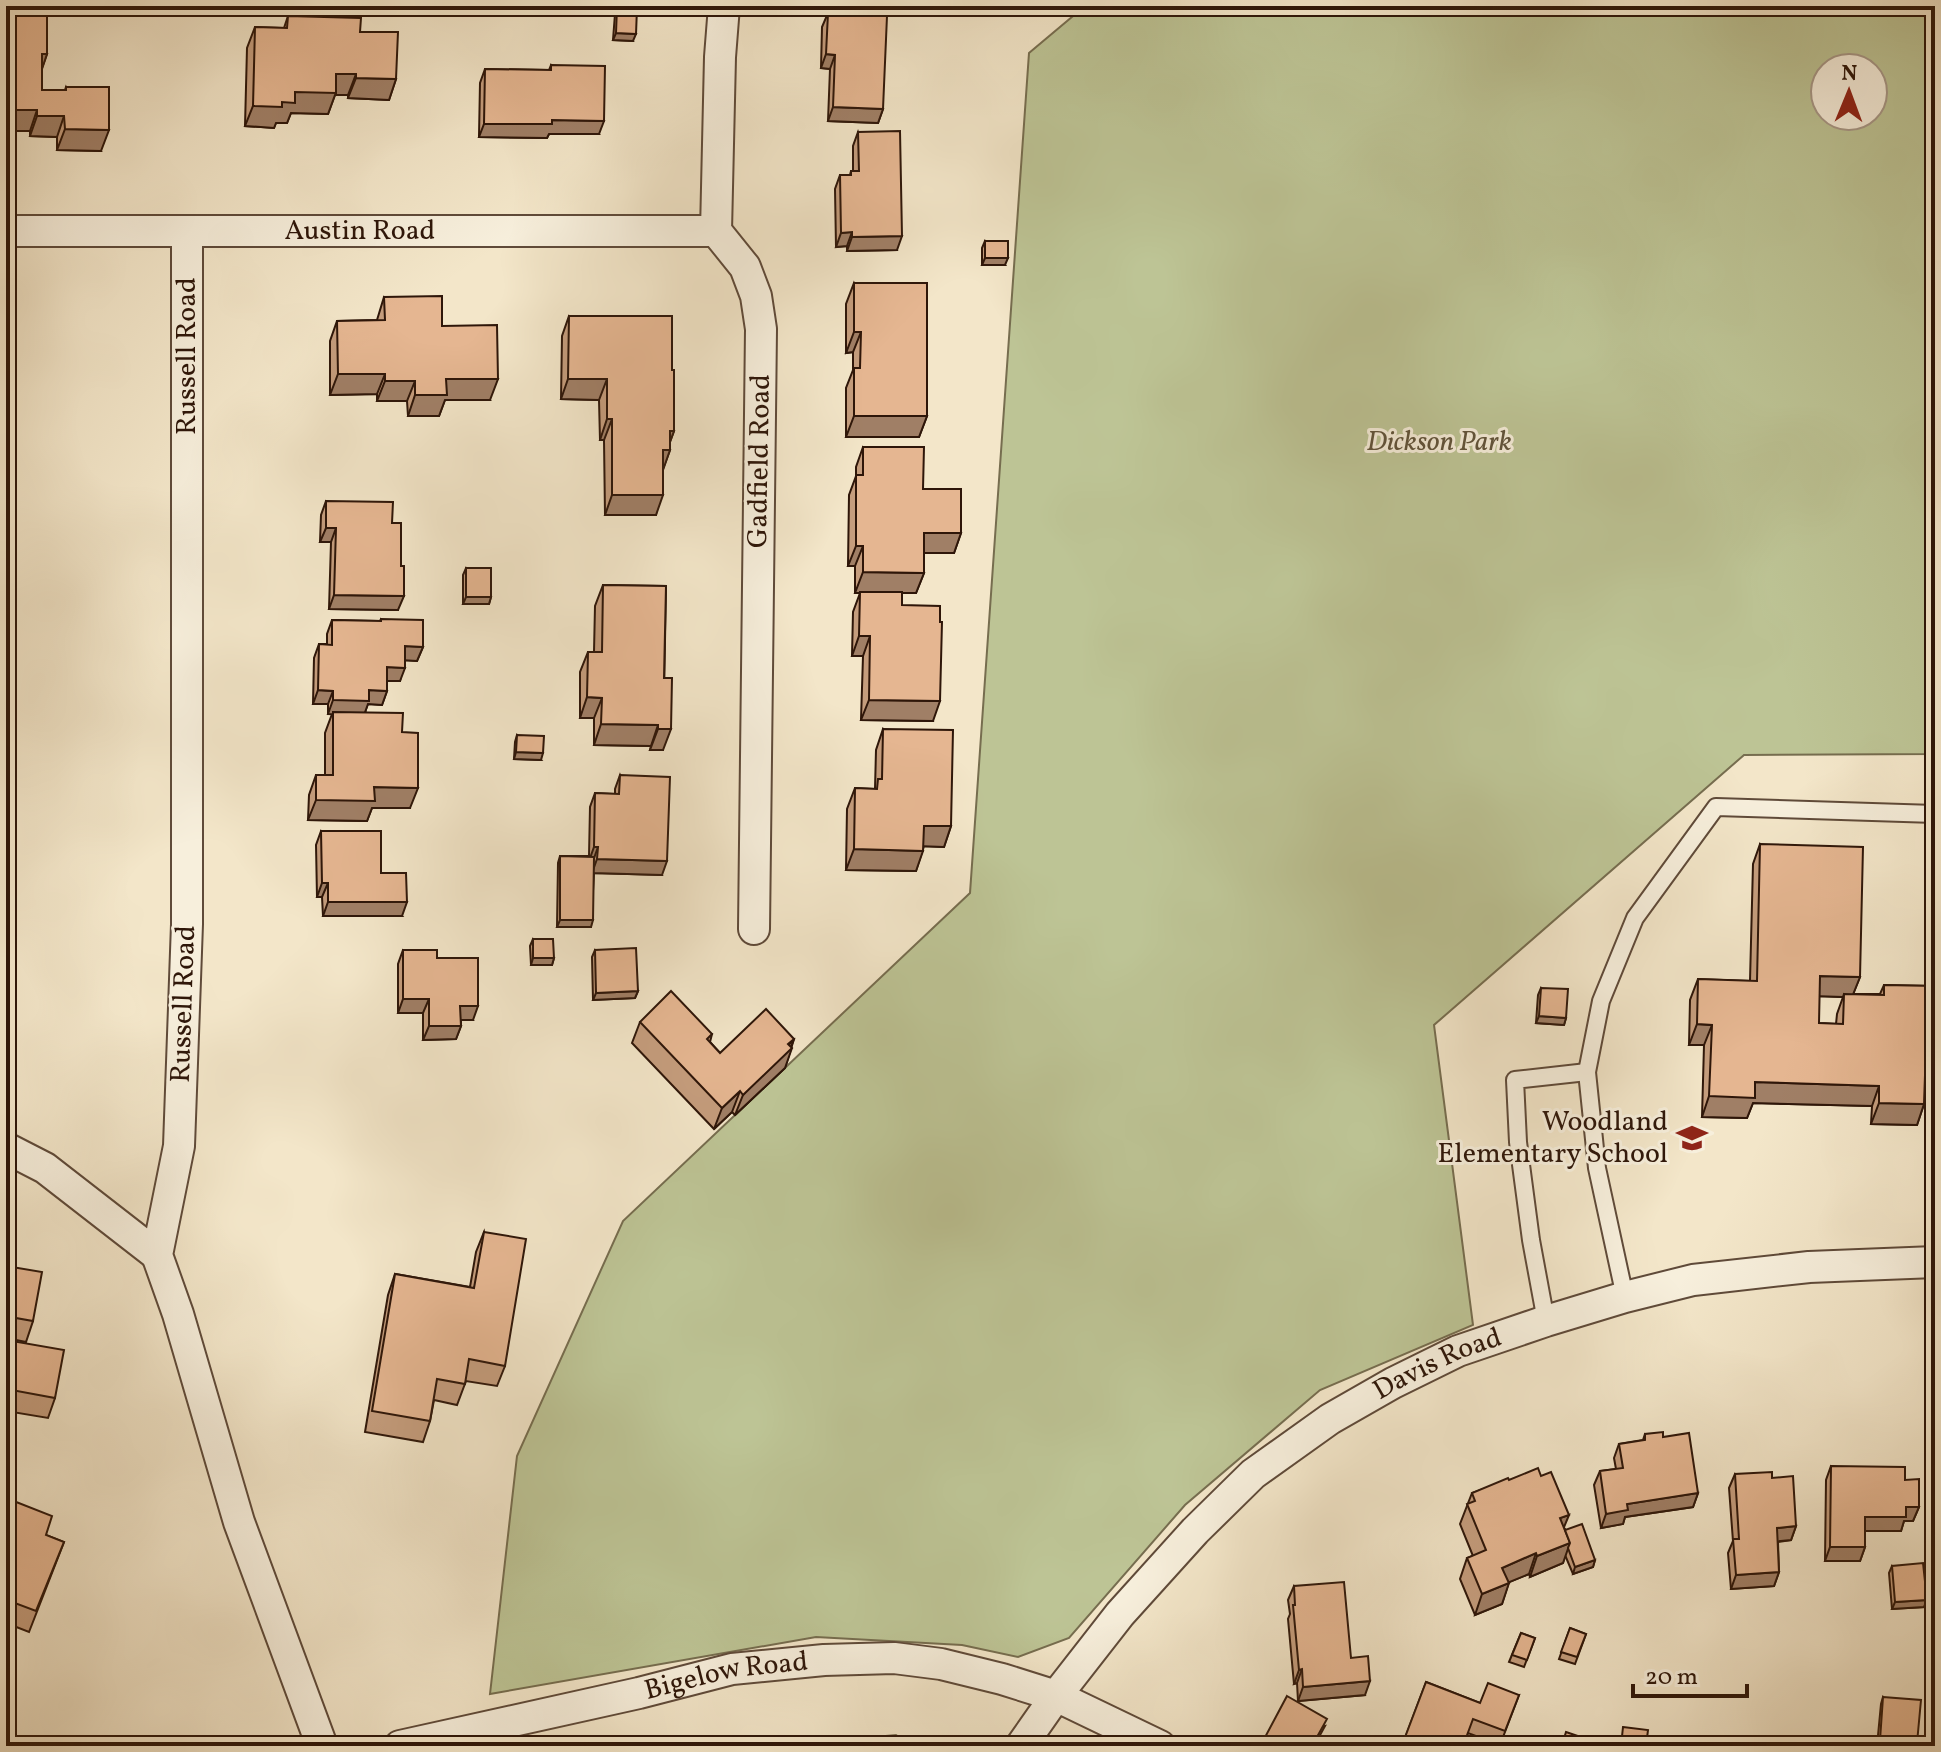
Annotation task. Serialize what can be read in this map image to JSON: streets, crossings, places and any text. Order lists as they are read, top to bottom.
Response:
{
  "streets": {
    "street": [
      "Austin Road",
      "Russell Road",
      "Gadfield Road",
      "Davis Road",
      "Bigelow Road"
    ]
  },
  "crossings": [
    ["Austin Road", "Russell Road"],
    ["Austin Road", "Gadfield Road"],
    ["Davis Road", "Bigelow Road"]
  ],
  "parks": ["Dickson Park"],
  "places": {
    "school or university": ["Woodland Elementary School"]
  },
  "scale_bar": "20 m",
  "north": "top"
}
